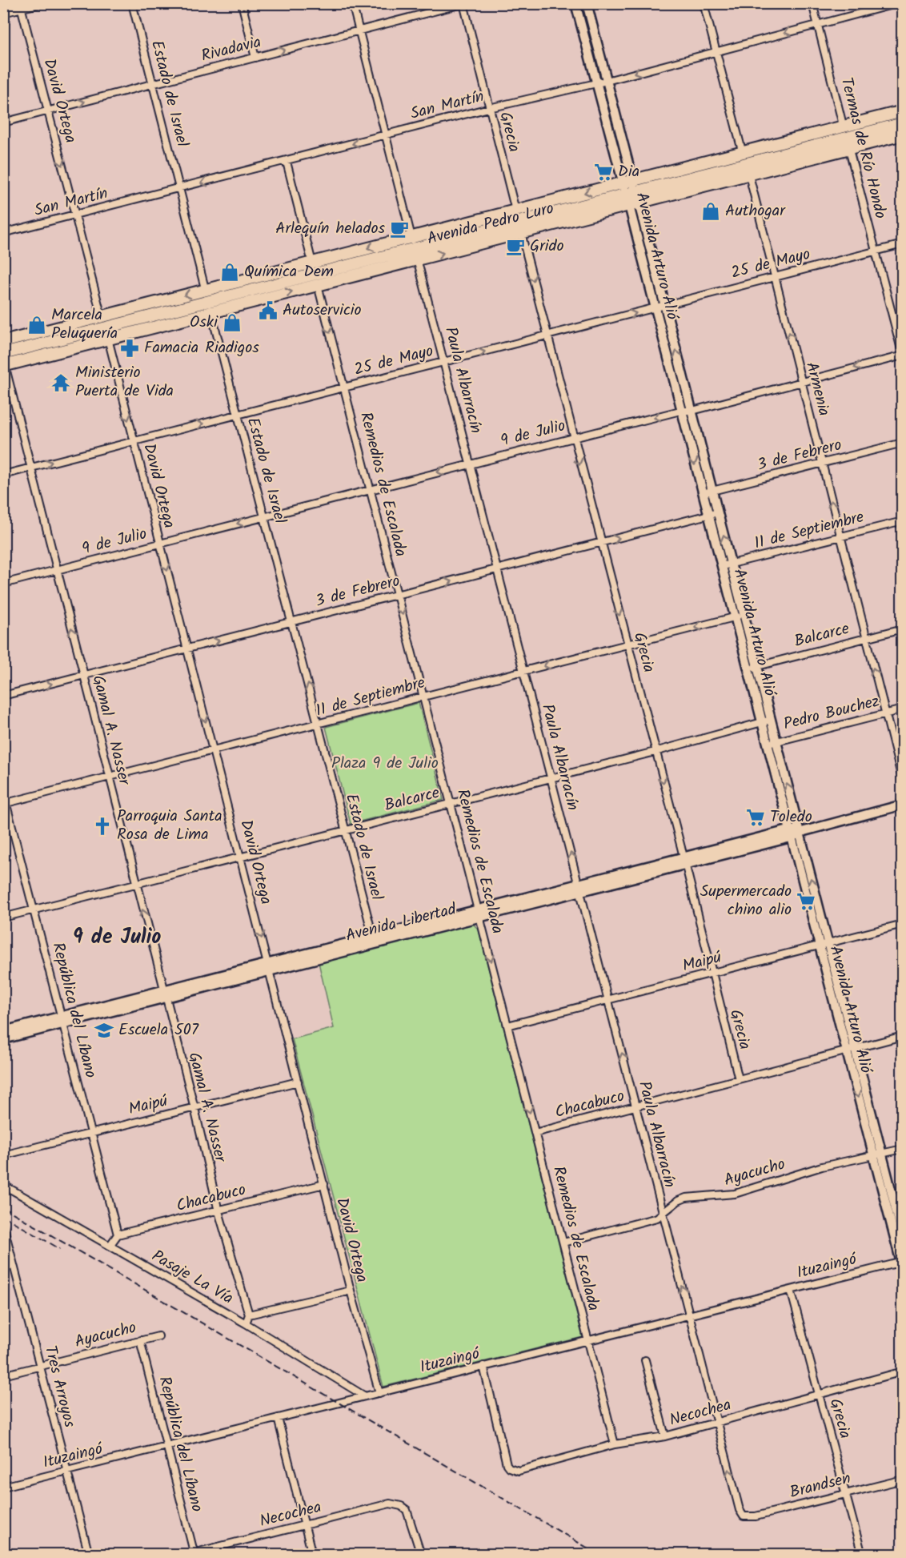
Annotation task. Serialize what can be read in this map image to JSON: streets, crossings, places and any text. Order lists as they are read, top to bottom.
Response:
{
  "streets": {
    "highway": ["Avenida Pedro Luro"],
    "main road": ["Avenida Arturo Alió", "Avenida Libertad"],
    "street": [
      "Rivadavia",
      "Estado de Israel",
      "David Ortega",
      "San Martín",
      "Grecia",
      "Termas de Río Hondo",
      "25 de Mayo",
      "Paula Albarracín",
      "Armenia",
      "9 de Julio",
      "3 de Febrero",
      "Remedios de Escalada",
      "11 de Septiembre",
      "Balcarce",
      "Pedro Bouchez",
      "Gamal A. Nasser",
      "Maipú",
      "República del Líbano",
      "Chacabuco",
      "Ayacucho",
      "Ituzaingó",
      "Pasaje La Vía",
      "Tres Arroyos",
      "Necochea",
      "Brandsen"
    ]
  },
  "crossings": [
    ["Rivadavia", "Estado de Israel"],
    ["Rivadavia", "David Ortega"],
    ["Rivadavia", "Grecia"],
    ["Rivadavia", "Paula Albarracín"],
    ["Estado de Israel", "San Martín"],
    ["Estado de Israel", "Avenida Pedro Luro"],
    ["Estado de Israel", "25 de Mayo"],
    ["Estado de Israel", "9 de Julio"],
    ["Estado de Israel", "3 de Febrero"],
    ["Estado de Israel", "11 de Septiembre"],
    ["Estado de Israel", "Balcarce"],
    ["Estado de Israel", "Avenida Libertad"],
    ["David Ortega", "San Martín"],
    ["David Ortega", "Avenida Pedro Luro"],
    ["David Ortega", "25 de Mayo"],
    ["David Ortega", "9 de Julio"],
    ["David Ortega", "3 de Febrero"],
    ["David Ortega", "11 de Septiembre"],
    ["David Ortega", "Balcarce"],
    ["David Ortega", "Avenida Libertad"],
    ["David Ortega", "Maipú"],
    ["David Ortega", "Chacabuco"],
    ["David Ortega", "Ituzaingó"],
    ["San Martín", "Grecia"],
    ["San Martín", "Termas de Río Hondo"],
    ["San Martín", "Avenida Arturo Alió"],
    ["San Martín", "Paula Albarracín"],
    ["San Martín", "Armenia"],
    ["Grecia", "Avenida Pedro Luro"],
    ["Grecia", "25 de Mayo"],
    ["Grecia", "9 de Julio"],
    ["Grecia", "3 de Febrero"],
    ["Grecia", "11 de Septiembre"],
    ["Grecia", "Balcarce"],
    ["Grecia", "Avenida Libertad"],
    ["Grecia", "Maipú"],
    ["Grecia", "Chacabuco"],
    ["Grecia", "Ituzaingó"],
    ["Grecia", "Necochea"],
    ["Grecia", "Brandsen"],
    ["Termas de Río Hondo", "Avenida Pedro Luro"],
    ["Termas de Río Hondo", "25 de Mayo"],
    ["Termas de Río Hondo", "9 de Julio"],
    ["Avenida Pedro Luro", "Avenida Arturo Alió"],
    ["Avenida Pedro Luro", "Paula Albarracín"],
    ["Avenida Pedro Luro", "Armenia"],
    ["Avenida Pedro Luro", "Remedios de Escalada"],
    ["Avenida Pedro Luro", "Gamal A. Nasser"],
    ["Avenida Arturo Alió", "25 de Mayo"],
    ["Avenida Arturo Alió", "9 de Julio"],
    ["Avenida Arturo Alió", "3 de Febrero"],
    ["Avenida Arturo Alió", "11 de Septiembre"],
    ["Avenida Arturo Alió", "Balcarce"],
    ["Avenida Arturo Alió", "Pedro Bouchez"],
    ["Avenida Arturo Alió", "Avenida Libertad"],
    ["Avenida Arturo Alió", "Maipú"],
    ["Avenida Arturo Alió", "Chacabuco"],
    ["Avenida Arturo Alió", "Ayacucho"],
    ["Avenida Arturo Alió", "Ituzaingó"],
    ["25 de Mayo", "Paula Albarracín"],
    ["25 de Mayo", "Armenia"],
    ["25 de Mayo", "Remedios de Escalada"],
    ["25 de Mayo", "Gamal A. Nasser"],
    ["Paula Albarracín", "9 de Julio"],
    ["Paula Albarracín", "3 de Febrero"],
    ["Paula Albarracín", "11 de Septiembre"],
    ["Paula Albarracín", "Balcarce"],
    ["Paula Albarracín", "Avenida Libertad"],
    ["Paula Albarracín", "Maipú"],
    ["Paula Albarracín", "Chacabuco"],
    ["Paula Albarracín", "Ayacucho"],
    ["Paula Albarracín", "Ituzaingó"],
    ["Paula Albarracín", "Necochea"],
    ["Paula Albarracín", "Brandsen"],
    ["Armenia", "9 de Julio"],
    ["Armenia", "3 de Febrero"],
    ["Armenia", "11 de Septiembre"],
    ["Armenia", "Balcarce"],
    ["Armenia", "Pedro Bouchez"],
    ["9 de Julio", "Remedios de Escalada"],
    ["9 de Julio", "Gamal A. Nasser"],
    ["3 de Febrero", "Remedios de Escalada"],
    ["3 de Febrero", "Gamal A. Nasser"],
    ["Remedios de Escalada", "11 de Septiembre"],
    ["Remedios de Escalada", "Balcarce"],
    ["Remedios de Escalada", "Avenida Libertad"],
    ["Remedios de Escalada", "Maipú"],
    ["Remedios de Escalada", "Chacabuco"],
    ["Remedios de Escalada", "Ayacucho"],
    ["Remedios de Escalada", "Ituzaingó"],
    ["Remedios de Escalada", "Necochea"],
    ["11 de Septiembre", "Gamal A. Nasser"],
    ["11 de Septiembre", "República del Líbano"],
    ["Balcarce", "Gamal A. Nasser"],
    ["Balcarce", "República del Líbano"],
    ["Gamal A. Nasser", "Avenida Libertad"],
    ["Gamal A. Nasser", "Maipú"],
    ["Gamal A. Nasser", "Chacabuco"],
    ["Avenida Libertad", "República del Líbano"],
    ["Maipú", "República del Líbano"],
    ["República del Líbano", "Chacabuco"],
    ["República del Líbano", "Ayacucho"],
    ["República del Líbano", "Ituzaingó"],
    ["República del Líbano", "Necochea"],
    ["Ayacucho", "Tres Arroyos"],
    ["Ituzaingó", "Pasaje La Vía"],
    ["Ituzaingó", "Tres Arroyos"],
    ["Ituzaingó", "Necochea"]
  ],
  "one_way": [
    "Rivadavia",
    "David Ortega",
    "San Martín",
    "25 de Mayo",
    "9 de Julio",
    "3 de Febrero",
    "Remedios de Escalada"
  ],
  "districts": ["9 de Julio"],
  "parks": ["Plaza 9 de Julio"],
  "places": {
    "supermarket": ["Dia", "Toledo", "Supermercado chino alio"],
    "shop": [
      "Authogar",
      "Química Dem",
      "Oski",
      "Marcela Peluquería"
    ],
    "cafe": ["Arlequín helados", "Grido"],
    "public building": ["Autoservicio"],
    "pharmacy": ["Famacia Riadigos"],
    "temple": ["Ministerio Puerta de Vida"],
    "church": ["Parroquia Santa Rosa de Lima"],
    "school or university": ["Escuela 507"]
  }
}
